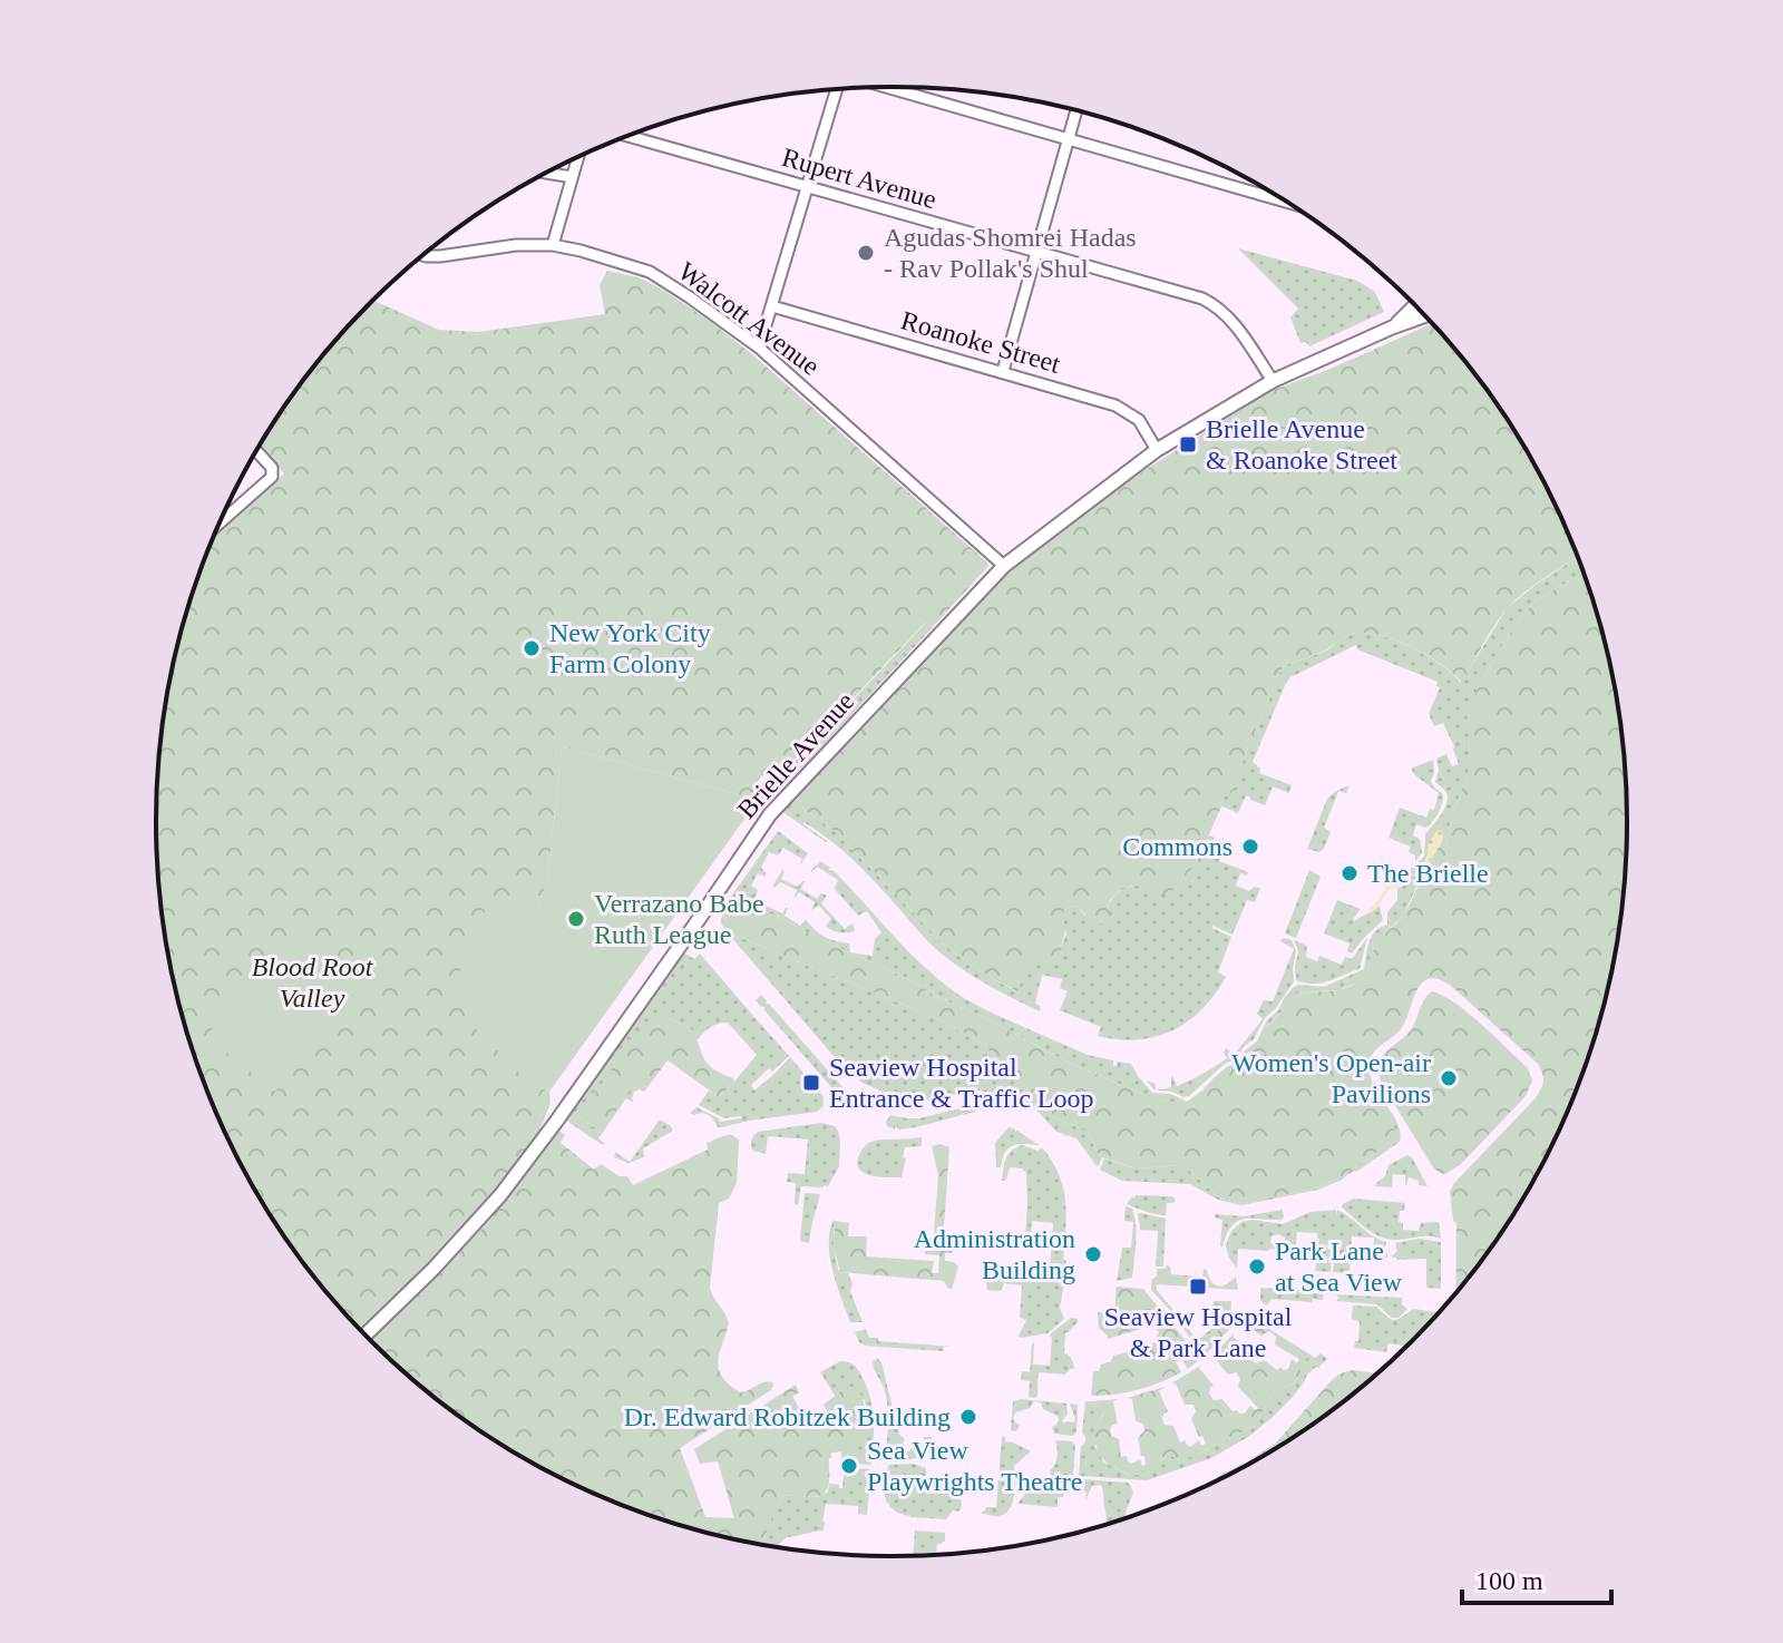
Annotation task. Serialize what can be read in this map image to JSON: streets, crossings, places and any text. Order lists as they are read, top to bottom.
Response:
{
  "streets": {
    "street": [
      "Rupert Avenue",
      "Walcott Avenue",
      "Roanoke Street",
      "Brielle Avenue"
    ]
  },
  "crossings": [
    ["Rupert Avenue", "Brielle Avenue"],
    ["Walcott Avenue", "Brielle Avenue"],
    ["Roanoke Street", "Brielle Avenue"]
  ],
  "parks": ["Blood Root Valley"],
  "places": {
    "other": [
      "Agudas Shomrei Hadas - Rav Pollak's Shul",
      "New York City Farm Colony",
      "Commons",
      "The Brielle",
      "Verrazano Babe Ruth League",
      "Women's Open-air Pavilions",
      "Administration Building",
      "Park Lane at Sea View",
      "Dr. Edward Robitzek Building",
      "Sea View Playwrights Theatre"
    ],
    "transit": ["Brielle Avenue & Roanoke Street", "Seaview Hospital Entrance & Traffic Loop", "Seaview Hospital & Park Lane"]
  },
  "scale_bar": "100 m"
}
